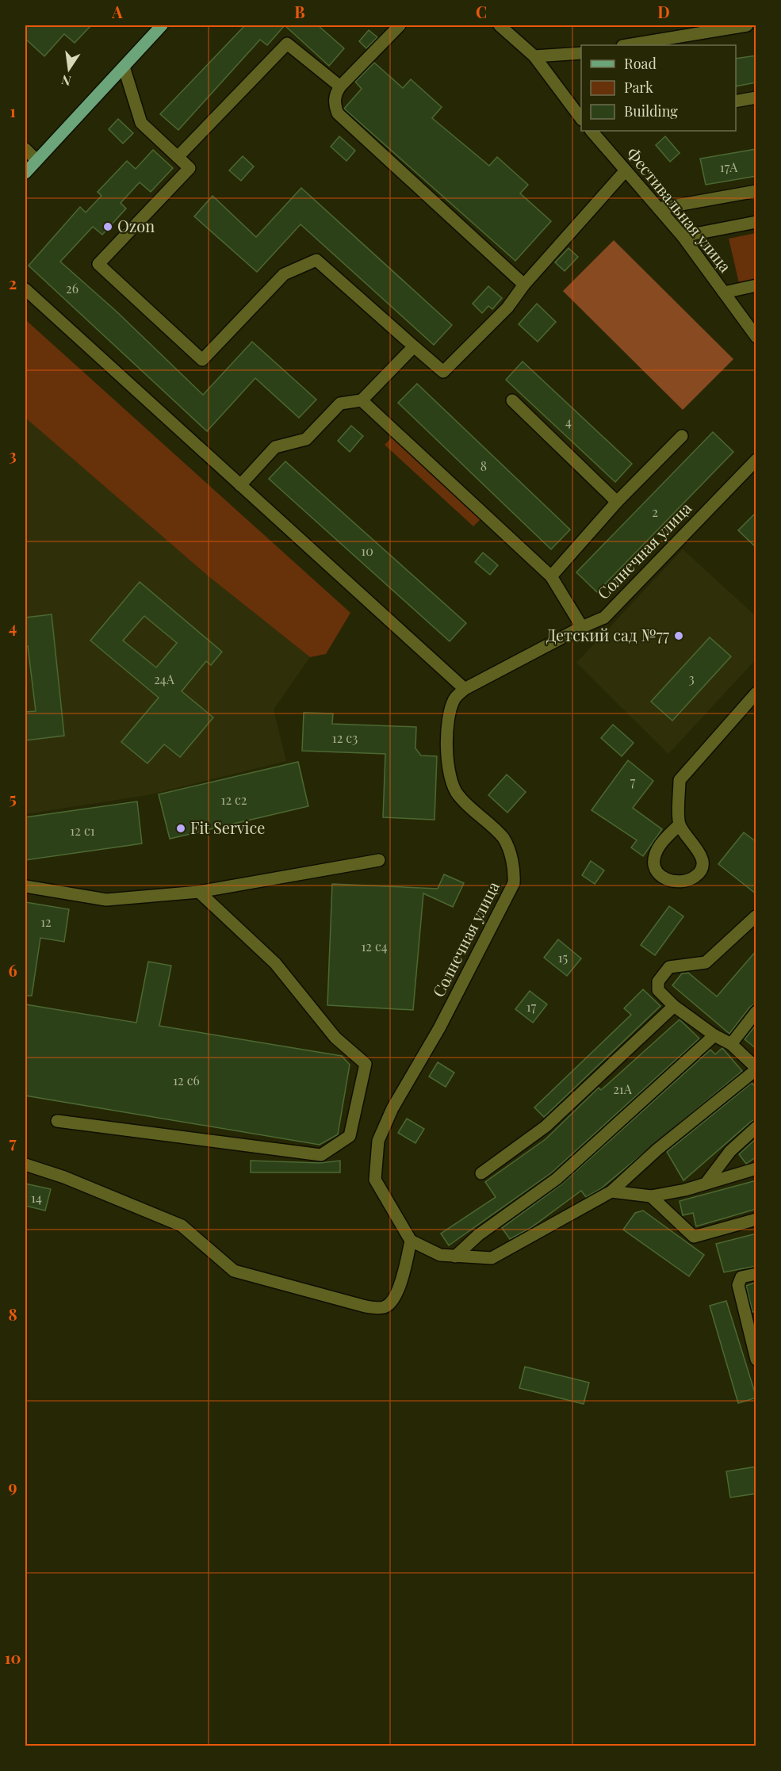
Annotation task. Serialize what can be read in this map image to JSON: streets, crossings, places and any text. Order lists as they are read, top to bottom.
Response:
{
  "streets": {
    "street": ["Фестивальная улица", "Солнечная улица"]
  },
  "places": ["Ozon", "Детский сад №77", "Fit Service"],
  "house_numbers": [
    "17А",
    "26",
    "4",
    "8",
    "2",
    "10",
    "3",
    "24А",
    "12 с3",
    "7",
    "12 с2",
    "12 с1",
    "12",
    "12 с4",
    "15",
    "17",
    "12 с6",
    "21А",
    "14"
  ],
  "legend": ["Road", "Park", "Building"],
  "north": "bottom",
  "grid": {
    "columns": [
      "A",
      "B",
      "C",
      "D"
    ],
    "rows": [
      "1",
      "2",
      "3",
      "4",
      "5",
      "6",
      "7",
      "8",
      "9",
      "10"
    ]
  }
}
